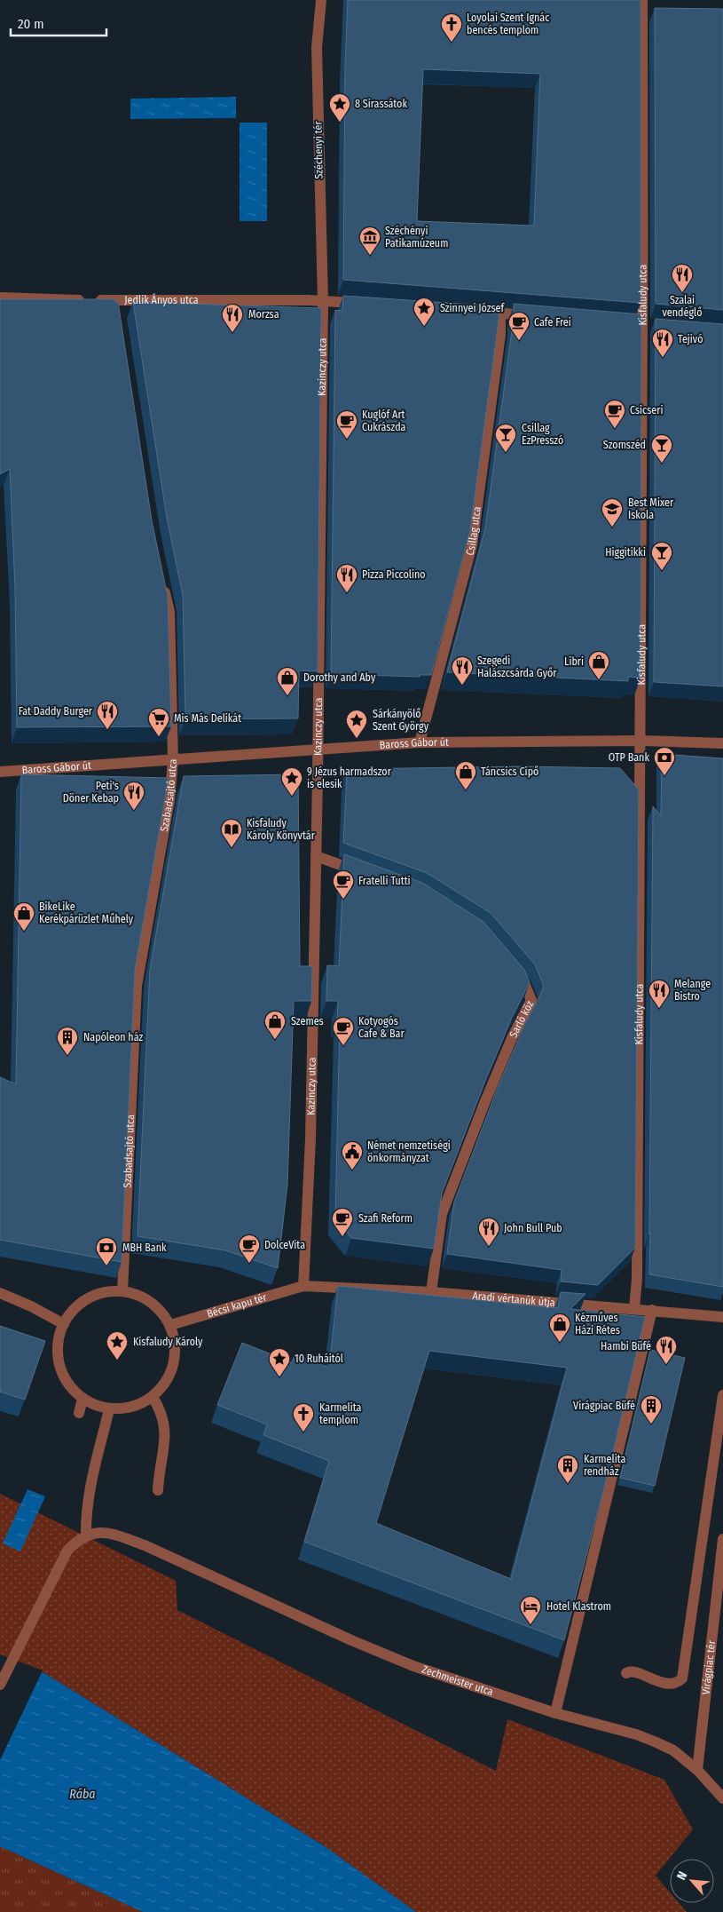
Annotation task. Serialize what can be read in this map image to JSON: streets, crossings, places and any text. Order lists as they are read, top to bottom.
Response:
{
  "streets": {
    "street": [
      "Széchenyi tér",
      "Kisfaludy utca",
      "Jedlik Ányos utca",
      "Kazinczy utca",
      "Csillag utca",
      "Baross Gábor út",
      "Szabadsajtó utca",
      "Sarló köz",
      "Aradi vértanúk útja",
      "Bécsi kapu tér",
      "Virágpiac tér",
      "Zechmeister utca"
    ]
  },
  "crossings": [
    ["Széchenyi tér", "Jedlik Ányos utca"],
    ["Széchenyi tér", "Kazinczy utca"],
    ["Kisfaludy utca", "Baross Gábor út"],
    ["Kisfaludy utca", "Aradi vértanúk útja"],
    ["Jedlik Ányos utca", "Kazinczy utca"],
    ["Kazinczy utca", "Baross Gábor út"],
    ["Kazinczy utca", "Aradi vértanúk útja"],
    ["Kazinczy utca", "Bécsi kapu tér"],
    ["Csillag utca", "Baross Gábor út"],
    ["Baross Gábor út", "Szabadsajtó utca"],
    ["Szabadsajtó utca", "Bécsi kapu tér"],
    ["Sarló köz", "Aradi vértanúk útja"],
    ["Aradi vértanúk útja", "Bécsi kapu tér"],
    ["Virágpiac tér", "Zechmeister utca"]
  ],
  "water": ["Rába"],
  "places": {
    "church": ["Loyolai Szent Ignác bencés templom", "Karmelita templom"],
    "place": [
      "8 Sirassátok",
      "Szinnyei József",
      "Sárkányölő Szent György",
      "9 Jézus harmadszor is elesik",
      "Kisfaludy Károly",
      "10 Ruháitól"
    ],
    "museum": ["Széchényi Patikamúzeum"],
    "restaurant": [
      "Szalai vendéglő",
      "Morzsa",
      "Tejivó",
      "Pizza Piccolino",
      "Szegedi Halászcsárda Győr",
      "Fat Daddy Burger",
      "Peti's Döner Kebap",
      "Melange Bistro",
      "John Bull Pub",
      "Hambi Büfé"
    ],
    "cafe": [
      "Cafe Frei",
      "Csicseri",
      "Kuglóf Art Cukrászda",
      "Fratelli Tutti",
      "Kotyogós Cafe & Bar",
      "Szafi Reform",
      "DolceVita"
    ],
    "bar": ["Csillag EzPresszó", "Szomszéd", "Higgitikki"],
    "school or university": ["Best Mixer Iskola"],
    "shop": [
      "Libri",
      "Dorothy and Aby",
      "Táncsics Cipő",
      "BikeLike Kerékpárüzlet Műhely",
      "Szemes",
      "Kézműves Házi Rétes"
    ],
    "supermarket": ["Mis Más Delikát"],
    "bank": ["OTP Bank", "MBH Bank"],
    "library": ["Kisfaludy Károly Könyvtár"],
    "building": ["Napóleon ház", "Virágpiac Büfé", "Karmelita rendház"],
    "public building": ["Német nemzetiségi önkormányzat"],
    "hotel": ["Hotel Klastrom"]
  },
  "scale_bar": "20 m",
  "north": "top left"
}
